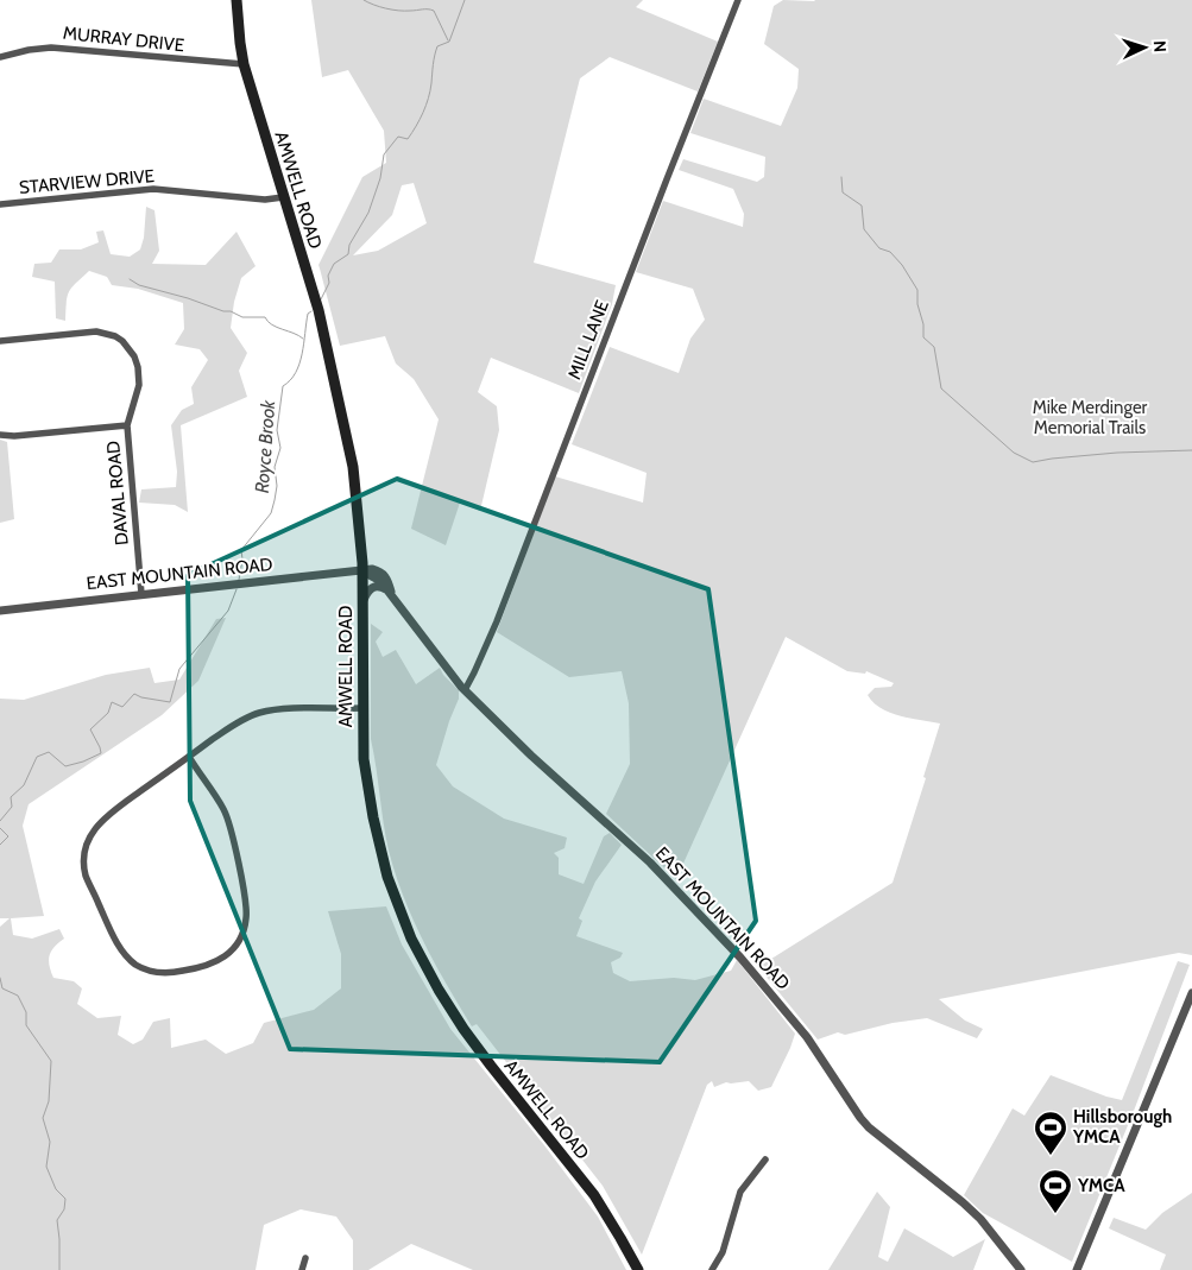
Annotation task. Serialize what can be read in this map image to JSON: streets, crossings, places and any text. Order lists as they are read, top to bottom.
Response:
{
  "streets": {
    "main road": ["AMWELL ROAD"],
    "street": [
      "MURRAY DRIVE",
      "STARVIEW DRIVE",
      "MILL LANE",
      "DAVAL ROAD",
      "EAST MOUNTAIN ROAD"
    ]
  },
  "crossings": [
    ["MURRAY DRIVE", "AMWELL ROAD"],
    ["STARVIEW DRIVE", "AMWELL ROAD"],
    ["AMWELL ROAD", "EAST MOUNTAIN ROAD"],
    ["MILL LANE", "EAST MOUNTAIN ROAD"],
    ["DAVAL ROAD", "EAST MOUNTAIN ROAD"]
  ],
  "water": ["Royce Brook"],
  "parks": ["Mike Merdinger Memorial Trails"],
  "places": {
    "sports": ["Hillsborough YMCA", "YMCA"]
  },
  "north": "right"
}
